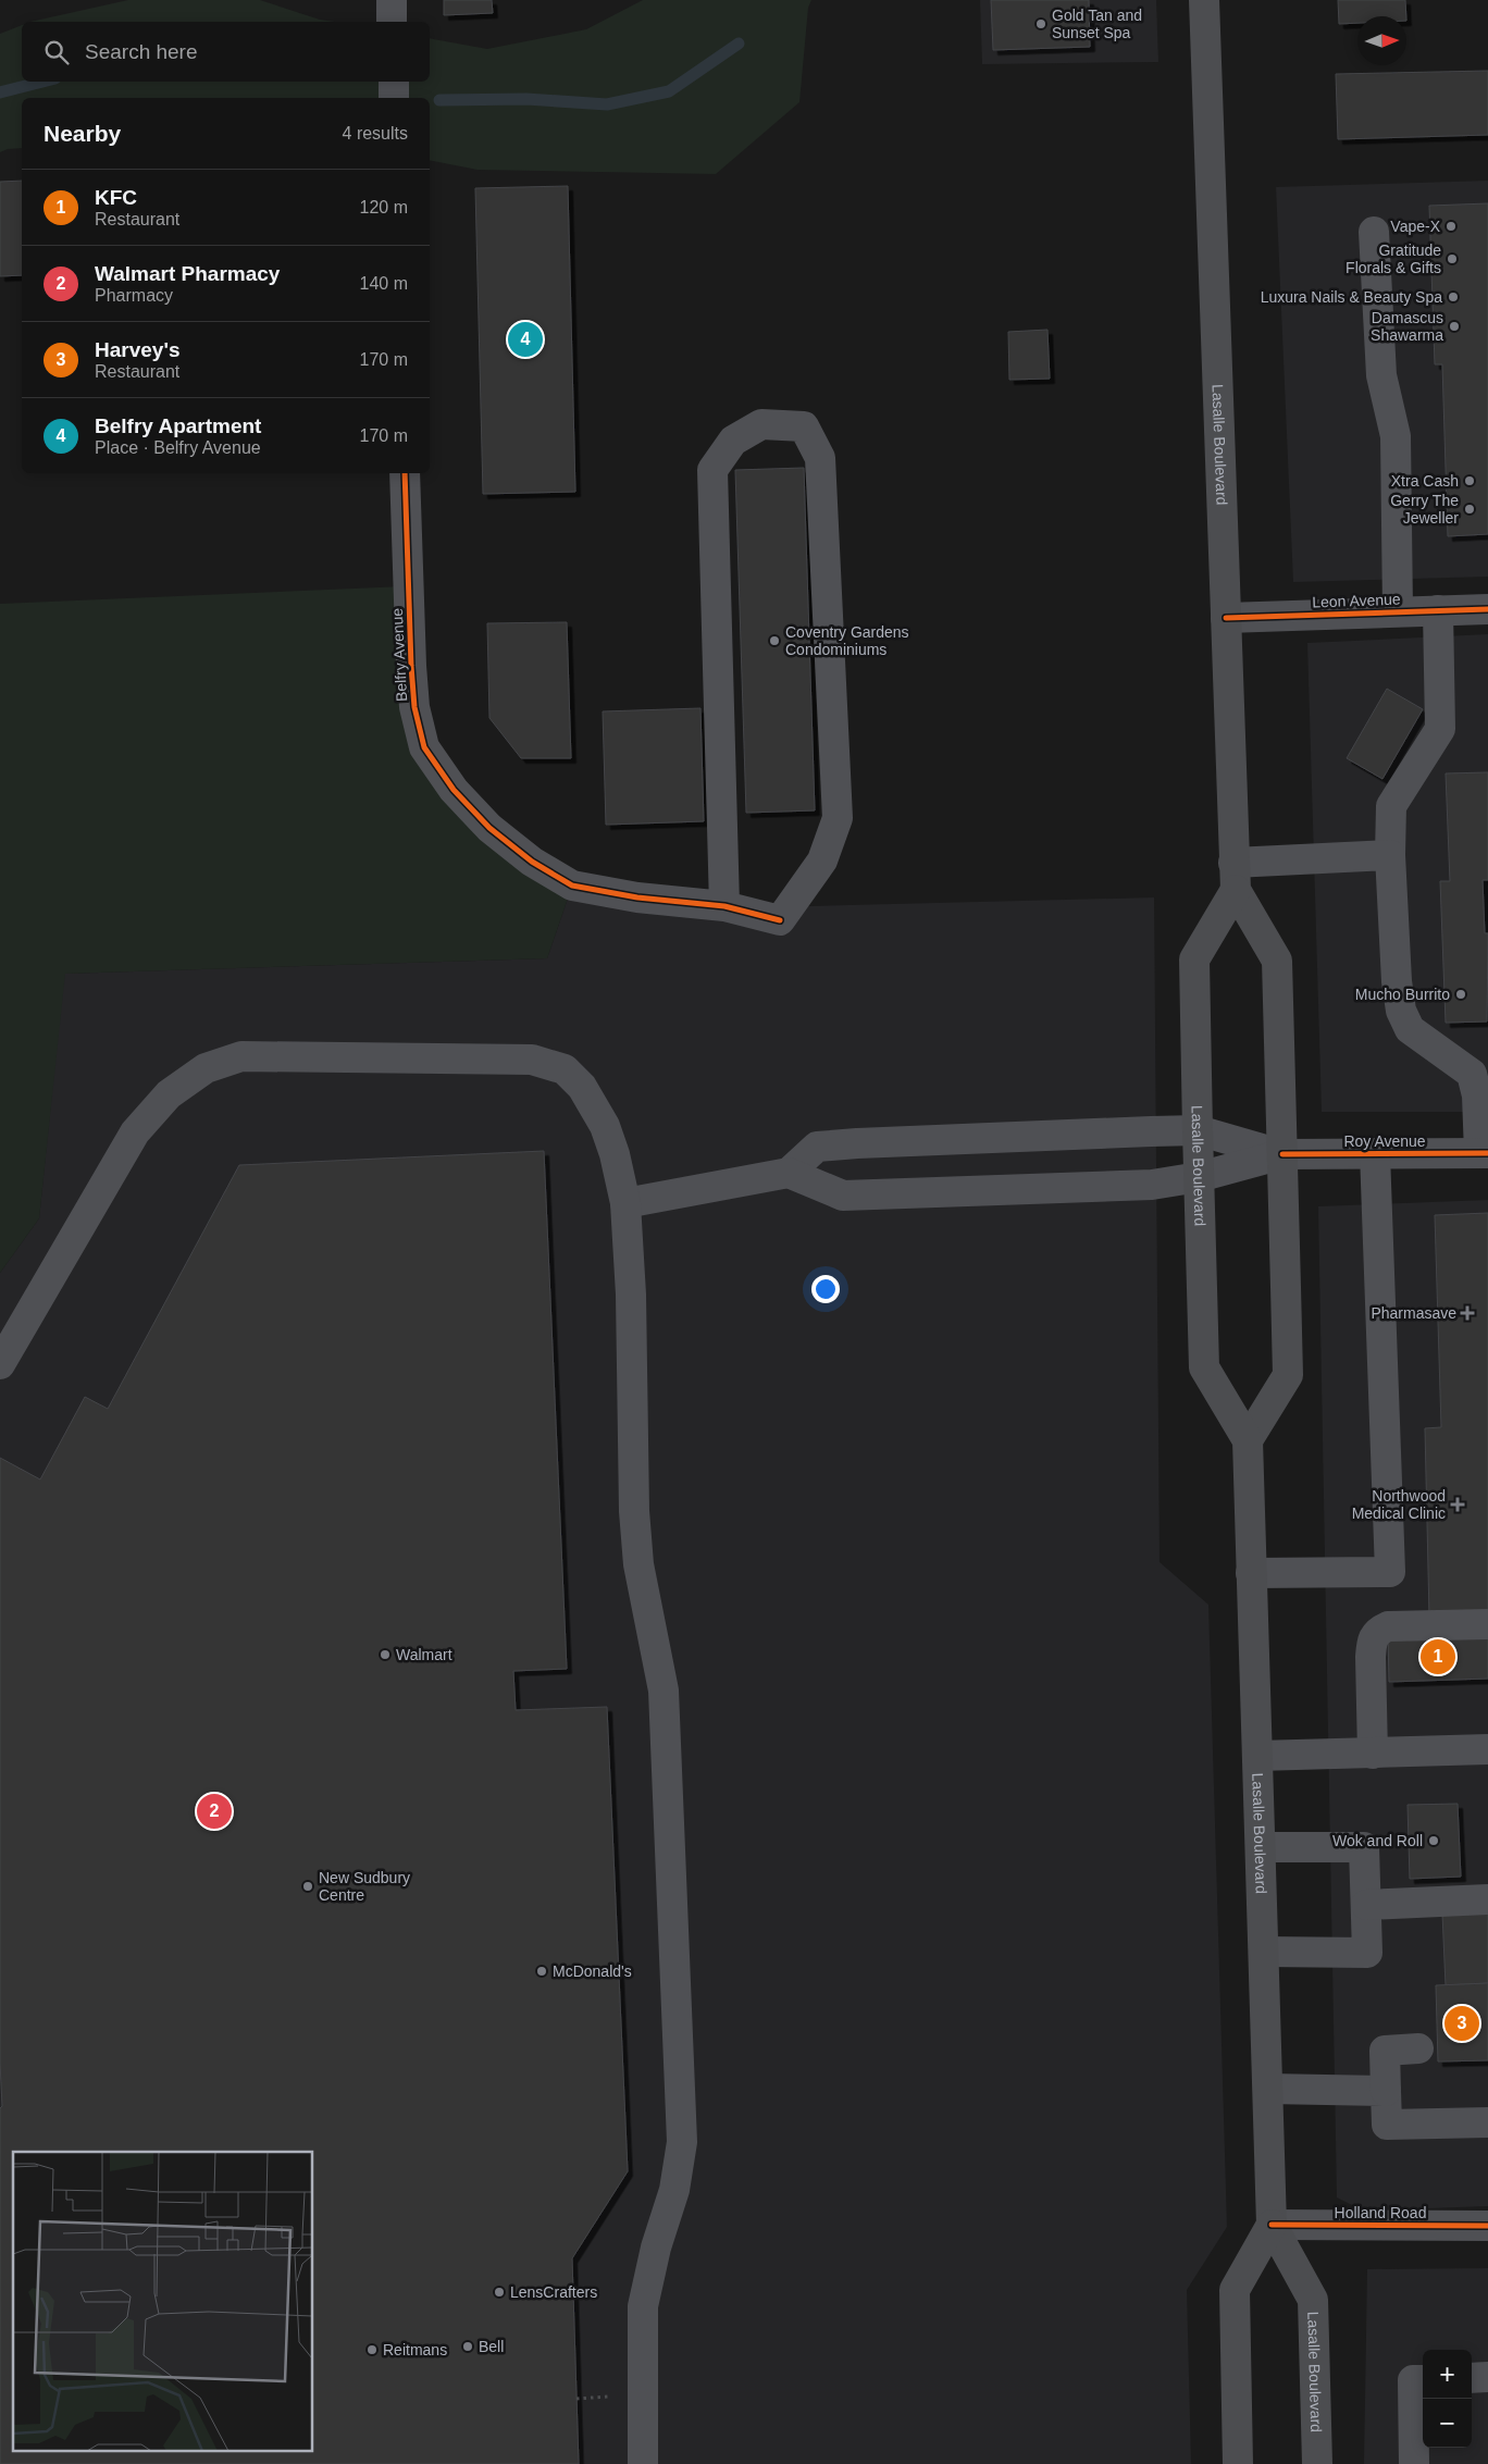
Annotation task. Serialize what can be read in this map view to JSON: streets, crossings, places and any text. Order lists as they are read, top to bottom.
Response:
{
  "streets": {
    "main road": ["Lasalle Boulevard"],
    "street": [
      "Leon Avenue",
      "Belfry Avenue",
      "Roy Avenue",
      "Holland Road"
    ]
  },
  "crossings": [
    ["Lasalle Boulevard", "Leon Avenue"],
    ["Lasalle Boulevard", "Roy Avenue"],
    ["Lasalle Boulevard", "Holland Road"]
  ],
  "places": {
    "other": [
      "Gold Tan and Sunset Spa",
      "Vape-X",
      "Gratitude Florals & Gifts",
      "Luxura Nails & Beauty Spa",
      "Damascus Shawarma",
      "Xtra Cash",
      "Gerry The Jeweller",
      "Coventry Gardens Condominiums",
      "Mucho Burrito",
      "Walmart",
      "Wok and Roll",
      "New Sudbury Centre",
      "McDonald's",
      "LensCrafters",
      "Bell",
      "Reitmans"
    ],
    "health": ["Pharmasave", "Northwood Medical Clinic"]
  },
  "north": "right",
  "page": {
    "search": "Search here",
    "heading": ["Nearby", "4 results"],
    "list": [
      {
        "mark": "1",
        "name": "KFC",
        "note": "Restaurant",
        "value": "120 m"
      },
      {
        "mark": "2",
        "name": "Walmart Pharmacy",
        "note": "Pharmacy",
        "value": "140 m"
      },
      {
        "mark": "3",
        "name": "Harvey's",
        "note": "Restaurant",
        "value": "170 m"
      },
      {
        "mark": "4",
        "name": "Belfry Apartment",
        "note": "Place · Belfry Avenue",
        "value": "170 m"
      }
    ],
    "pins": [
      "4",
      "1",
      "2",
      "3"
    ],
    "map_buttons": ["+", "−"]
  }
}
